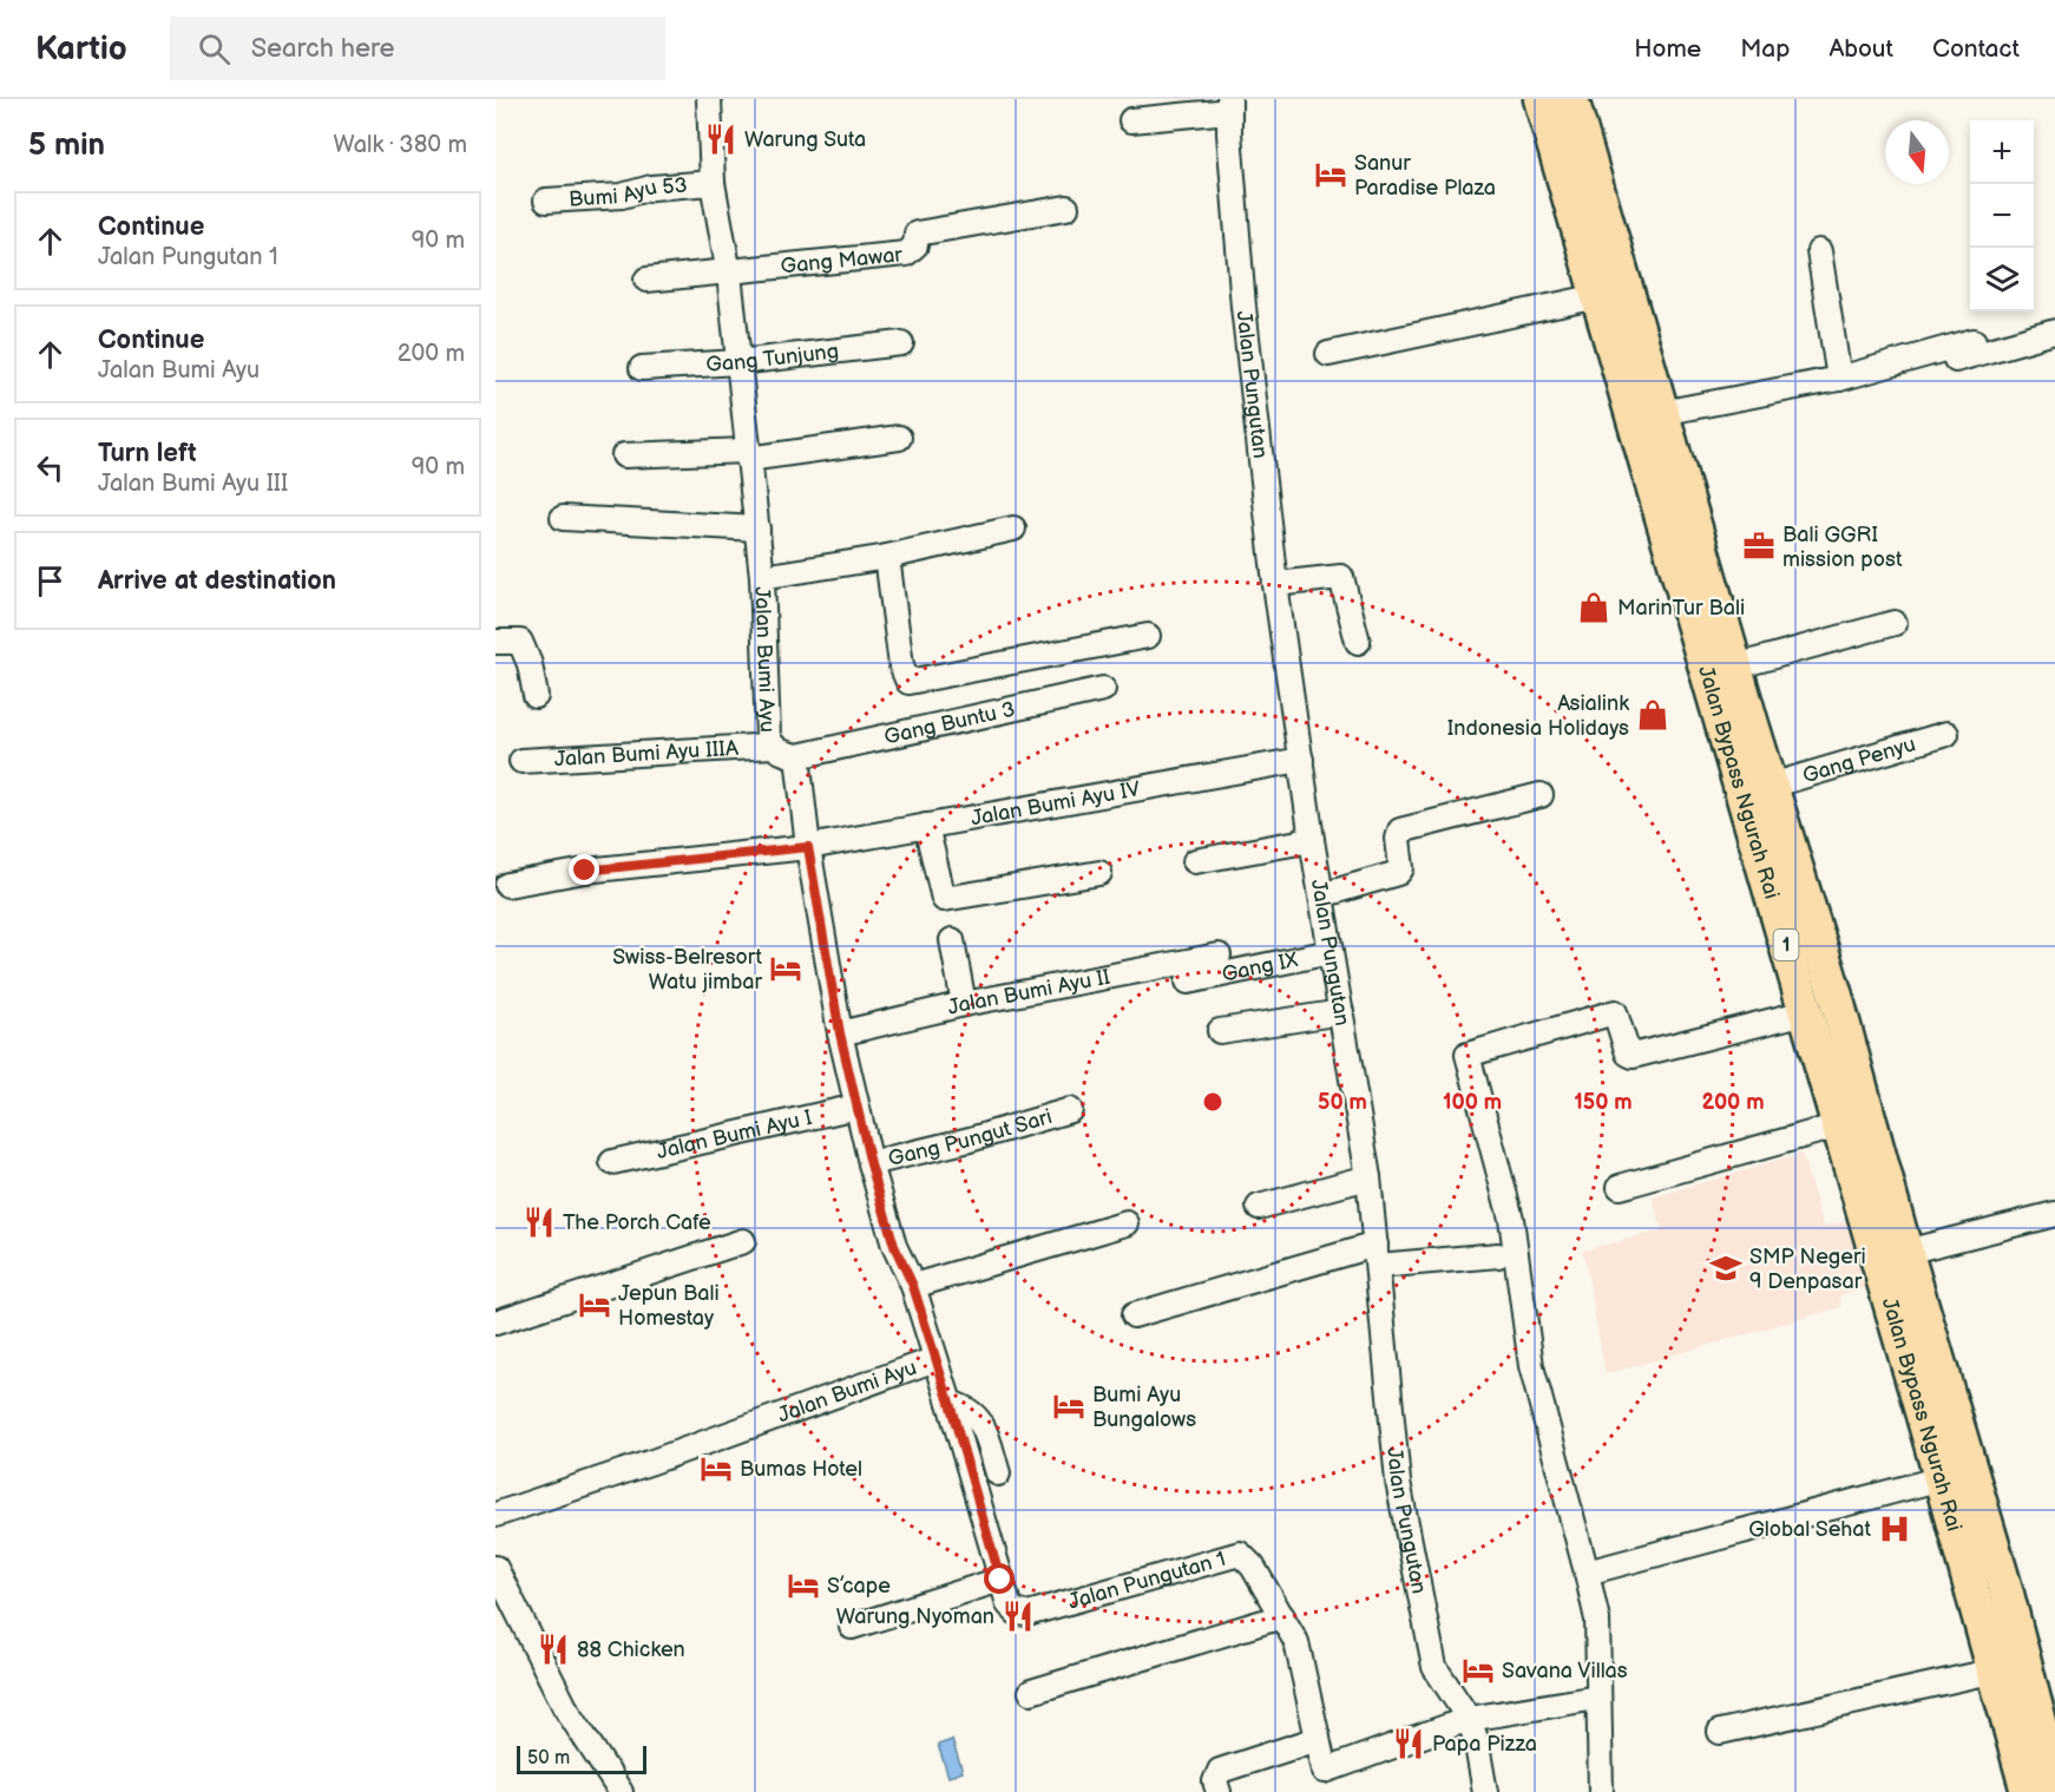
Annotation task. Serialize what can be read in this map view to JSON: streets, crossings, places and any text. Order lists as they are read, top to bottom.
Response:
{
  "streets": {
    "highway": ["Jalan Bypass Ngurah Rai", "1"],
    "street": [
      "Bumi Ayu 53",
      "Gang Mawar",
      "Gang Tunjung",
      "Jalan Pungutan",
      "Jalan Bumi Ayu",
      "Gang Buntu 3",
      "Jalan Bumi Ayu IIIA",
      "Gang Penyu",
      "Jalan Bumi Ayu IV",
      "Gang IX",
      "Jalan Bumi Ayu II",
      "Jalan Bumi Ayu I",
      "Gang Pungut Sari",
      "Jalan Pungutan 1"
    ]
  },
  "crossings": [
    ["Bumi Ayu 53", "Jalan Bumi Ayu"],
    ["Gang Mawar", "Jalan Bumi Ayu"],
    ["Gang Tunjung", "Jalan Bumi Ayu"],
    ["Jalan Pungutan", "Jalan Bumi Ayu IV"],
    ["Jalan Pungutan", "Gang IX"],
    ["Jalan Pungutan", "Jalan Pungutan 1"],
    ["Jalan Bumi Ayu", "Gang Buntu 3"],
    ["Jalan Bumi Ayu", "Jalan Bumi Ayu IIIA"],
    ["Jalan Bumi Ayu", "Jalan Bumi Ayu IV"],
    ["Jalan Bumi Ayu", "Jalan Bumi Ayu II"],
    ["Jalan Bumi Ayu", "Jalan Bumi Ayu I"],
    ["Jalan Bumi Ayu", "Gang Pungut Sari"],
    ["Jalan Bumi Ayu", "Jalan Pungutan 1"],
    ["Gang Penyu", "Jalan Bypass Ngurah Rai"]
  ],
  "places": {
    "restaurant": [
      "Warung Suta",
      "The Porch Cafe",
      "Warung Nyoman",
      "88 Chicken",
      "Papa Pizza"
    ],
    "hotel": [
      "Sanur Paradise Plaza",
      "Swiss-Belresort Watu jimbar",
      "Jepun Bali Homestay",
      "Bumi Ayu Bungalows",
      "Bumas Hotel",
      "S’cape",
      "Savana Villas"
    ],
    "office": ["Bali GGRI mission post"],
    "shop": ["MarinTur Bali", "Asialink Indonesia Holidays"],
    "school or university": ["SMP Negeri 9 Denpasar"],
    "hospital": ["Global Sehat"]
  },
  "scale_bar": "50 m",
  "north": "bottom",
  "page": {
    "header": "Kartio",
    "search": "Search here",
    "nav": [
      "Home",
      "Map",
      "About",
      "Contact"
    ],
    "heading": ["5 min", "Walk · 380 m"],
    "map_buttons": ["+", "−"],
    "list": [
      ["Continue", "Jalan Pungutan 1", "90 m"],
      ["Continue", "Jalan Bumi Ayu", "200 m"],
      ["Turn left", "Jalan Bumi Ayu III", "90 m"],
      "Arrive at destination"
    ],
    "scale": "50 m"
  },
  "rings": [
    "50 m",
    "100 m",
    "150 m",
    "200 m"
  ]
}
